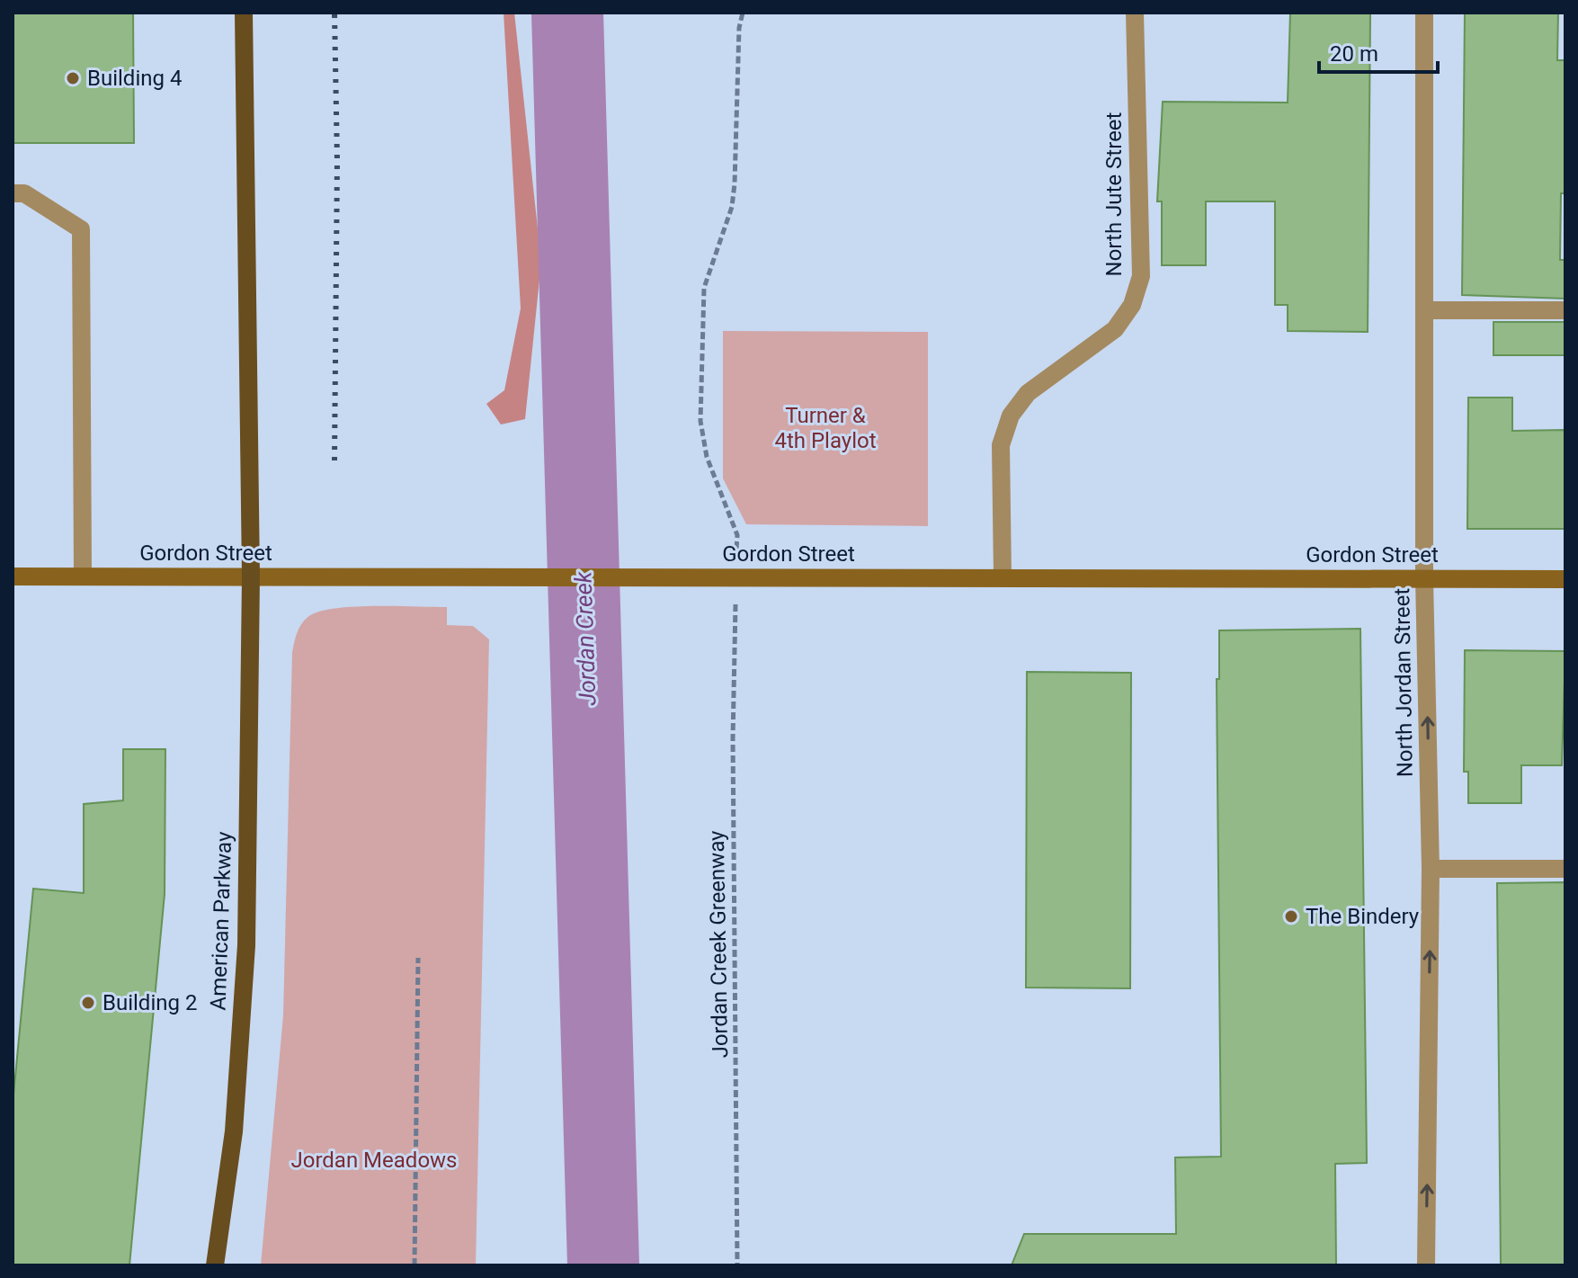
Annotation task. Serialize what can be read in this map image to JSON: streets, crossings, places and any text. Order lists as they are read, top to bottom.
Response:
{
  "streets": {
    "main road": ["American Parkway"],
    "street": ["North Jute Street", "Gordon Street", "North Jordan Street"],
    "path": ["Jordan Creek Greenway"]
  },
  "crossings": [
    ["North Jute Street", "Gordon Street"],
    ["Gordon Street", "North Jordan Street"],
    ["Gordon Street", "American Parkway"]
  ],
  "one_way": ["North Jordan Street"],
  "water": ["Jordan Creek"],
  "parks": ["Turner & 4th Playlot", "Jordan Meadows"],
  "places": ["Building 4", "The Bindery", "Building 2"],
  "scale_bar": "20 m"
}
